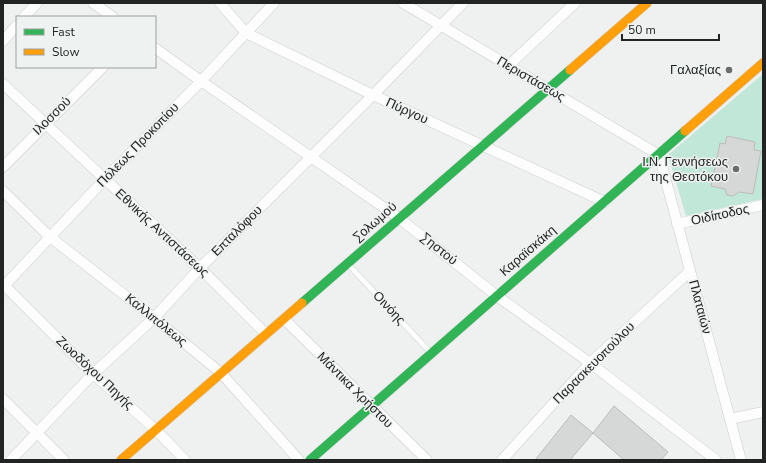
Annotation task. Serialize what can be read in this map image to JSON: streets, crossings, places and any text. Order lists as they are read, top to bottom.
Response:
{
  "streets": {
    "street": [
      "Περιστάσεως",
      "Πύργου",
      "Ιλοσσού",
      "Πόλεως Προκοπίου",
      "Οιδίποδος",
      "Σολωμού",
      "Επταλόφου",
      "Εθνικής Αντιστάσεως",
      "Σηστού",
      "Καραϊσκάκη",
      "Πλαταιών",
      "Καλλιπόλεως",
      "Παρασκευοπούλου",
      "Ζωοδόχου Πηγής",
      "Μάντικα Χρήστου"
    ],
    "lane": ["Οινόης"]
  },
  "crossings": [
    ["Περιστάσεως", "Σολωμού"],
    ["Περιστάσεως", "Επταλόφου"],
    ["Περιστάσεως", "Καραϊσκάκη"],
    ["Περιστάσεως", "Πλαταιών"],
    ["Πύργου", "Πόλεως Προκοπίου"],
    ["Πύργου", "Σολωμού"],
    ["Πύργου", "Επταλόφου"],
    ["Πύργου", "Καραϊσκάκη"],
    ["Ιλοσσού", "Εθνικής Αντιστάσεως"],
    ["Πόλεως Προκοπίου", "Εθνικής Αντιστάσεως"],
    ["Πόλεως Προκοπίου", "Σηστού"],
    ["Πόλεως Προκοπίου", "Καλλιπόλεως"],
    ["Πόλεως Προκοπίου", "Ζωοδόχου Πηγής"],
    ["Οιδίποδος", "Πλαταιών"],
    ["Σολωμού", "Εθνικής Αντιστάσεως"],
    ["Σολωμού", "Σηστού"],
    ["Σολωμού", "Οινόης"],
    ["Σολωμού", "Καλλιπόλεως"],
    ["Σολωμού", "Ζωοδόχου Πηγής"],
    ["Σολωμού", "Μάντικα Χρήστου"],
    ["Επταλόφου", "Εθνικής Αντιστάσεως"],
    ["Επταλόφου", "Σηστού"],
    ["Επταλόφου", "Καλλιπόλεως"],
    ["Επταλόφου", "Ζωοδόχου Πηγής"],
    ["Σηστού", "Καραϊσκάκη"],
    ["Σηστού", "Παρασκευοπούλου"],
    ["Καραϊσκάκη", "Πλαταιών"],
    ["Καραϊσκάκη", "Οινόης"],
    ["Καραϊσκάκη", "Μάντικα Χρήστου"],
    ["Πλαταιών", "Παρασκευοπούλου"]
  ],
  "places": ["Γαλαξίας", "Ι.Ν. Γεννήσεως της Θεοτόκου"],
  "legend": ["Fast", "Slow"],
  "scale_bar": "50 m"
}
